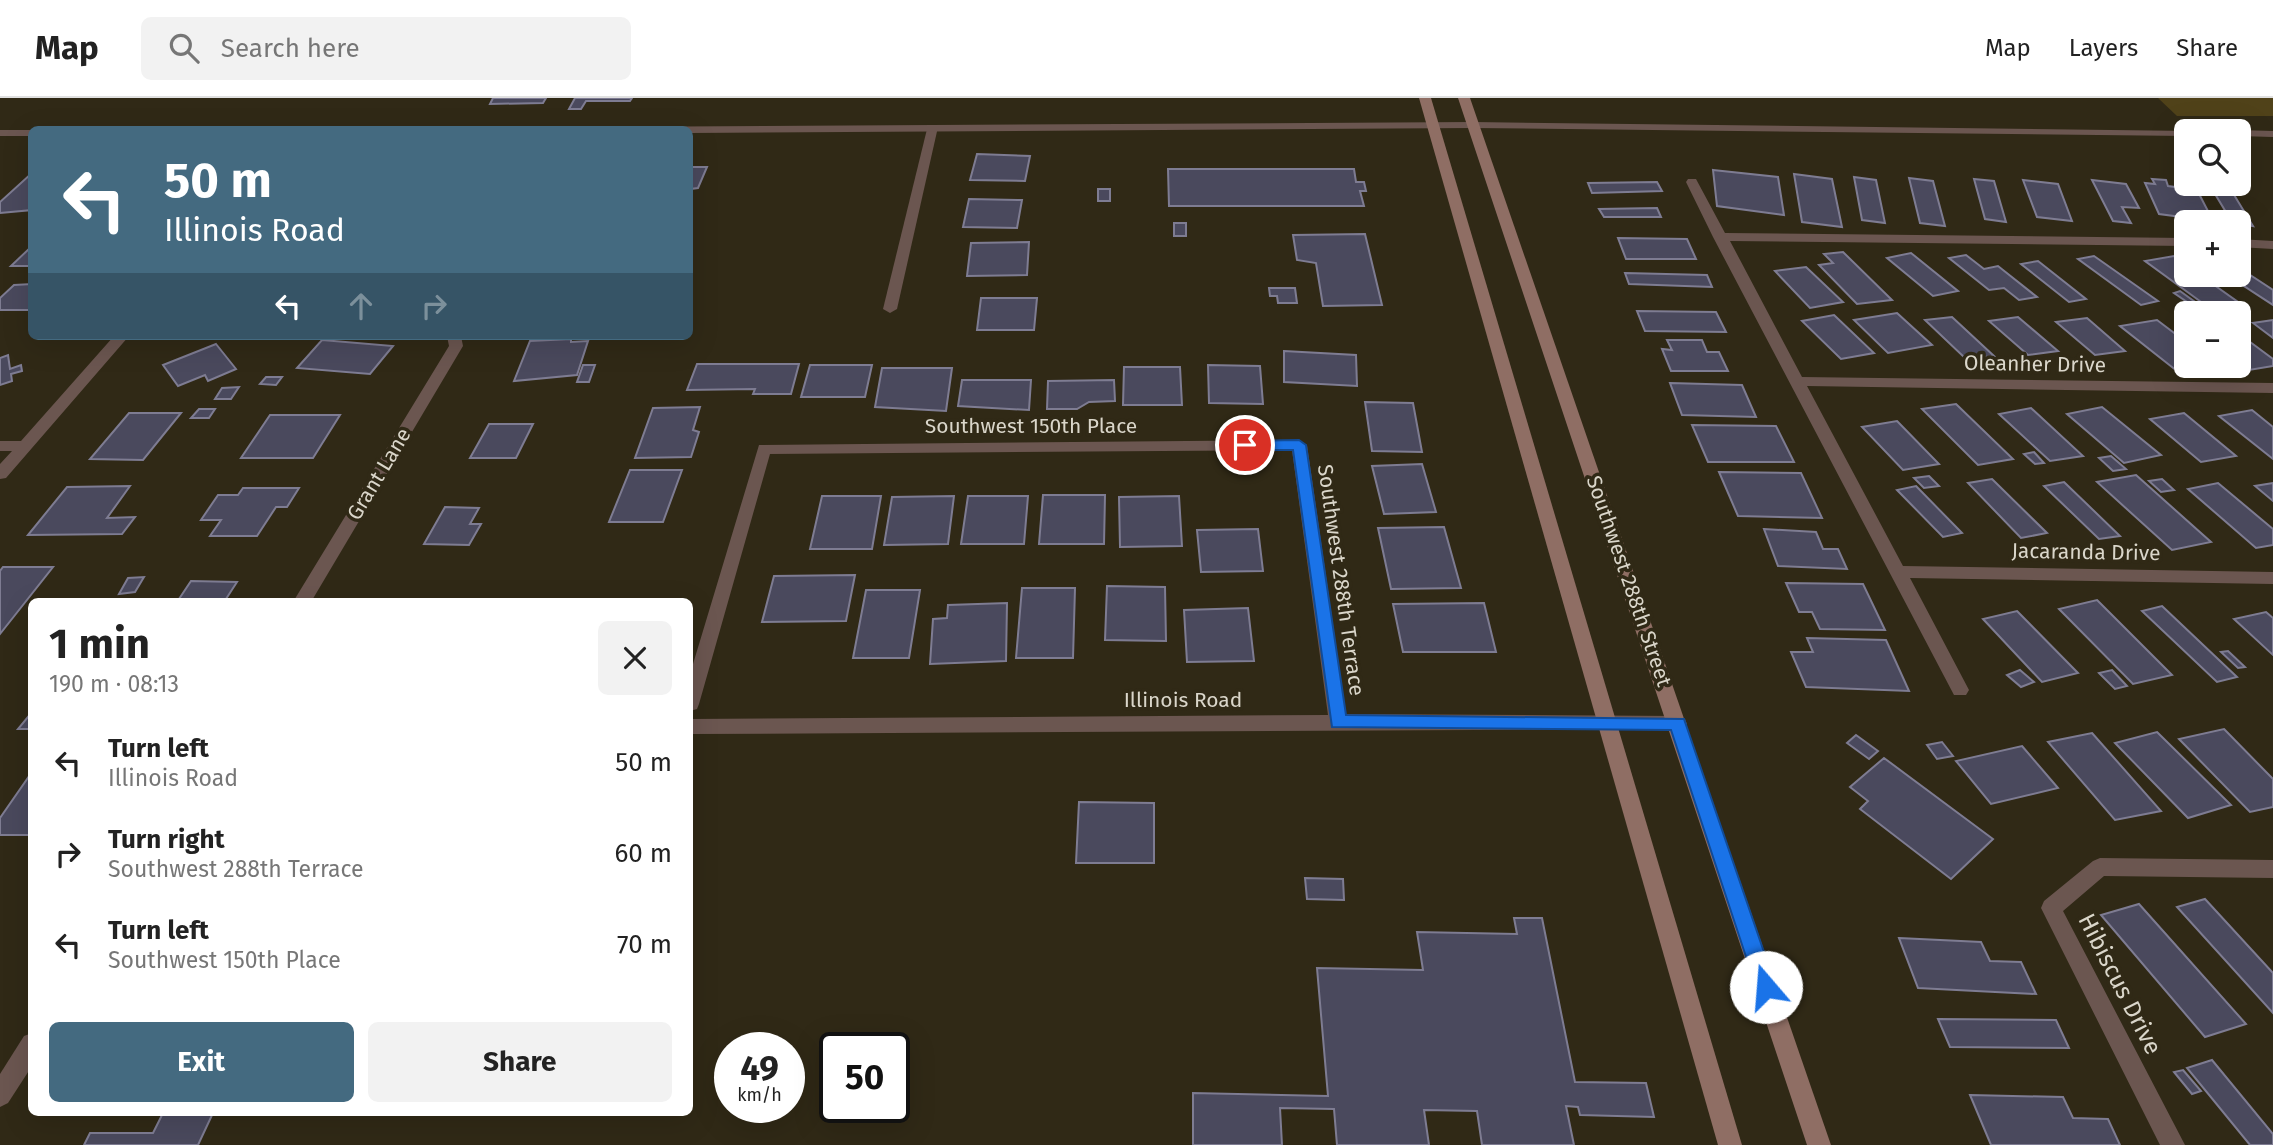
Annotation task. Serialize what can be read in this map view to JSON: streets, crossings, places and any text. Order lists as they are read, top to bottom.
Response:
{
  "streets": {
    "main road": ["Southwest 288th Street"],
    "street": [
      "Oleanher Drive",
      "Southwest 150th Place",
      "Grant Lane",
      "Jacaranda Drive",
      "Southwest 288th Terrace",
      "Illinois Road",
      "Hibiscus Drive"
    ]
  },
  "crossings": [
    ["Southwest 150th Place", "Southwest 288th Terrace"],
    ["Southwest 288th Terrace", "Illinois Road"],
    ["Southwest 288th Street", "Illinois Road"]
  ],
  "page": {
    "header": "Map",
    "search": "Search here",
    "nav": ["Map", "Layers", "Share"],
    "map_buttons": ["+", "−"],
    "turn": ["50 m", "Illinois Road"],
    "heading": ["1 min", "190 m · 08:13"],
    "list": [
      {
        "name": "Turn left",
        "note": "Illinois Road",
        "value": "50 m"
      },
      {
        "name": "Turn right",
        "note": "Southwest 288th Terrace",
        "value": "60 m"
      },
      {
        "name": "Turn left",
        "note": "Southwest 150th Place",
        "value": "70 m"
      }
    ],
    "buttons": ["Exit", "Share"],
    "speed": "49 km/h",
    "limit": "50"
  }
}
